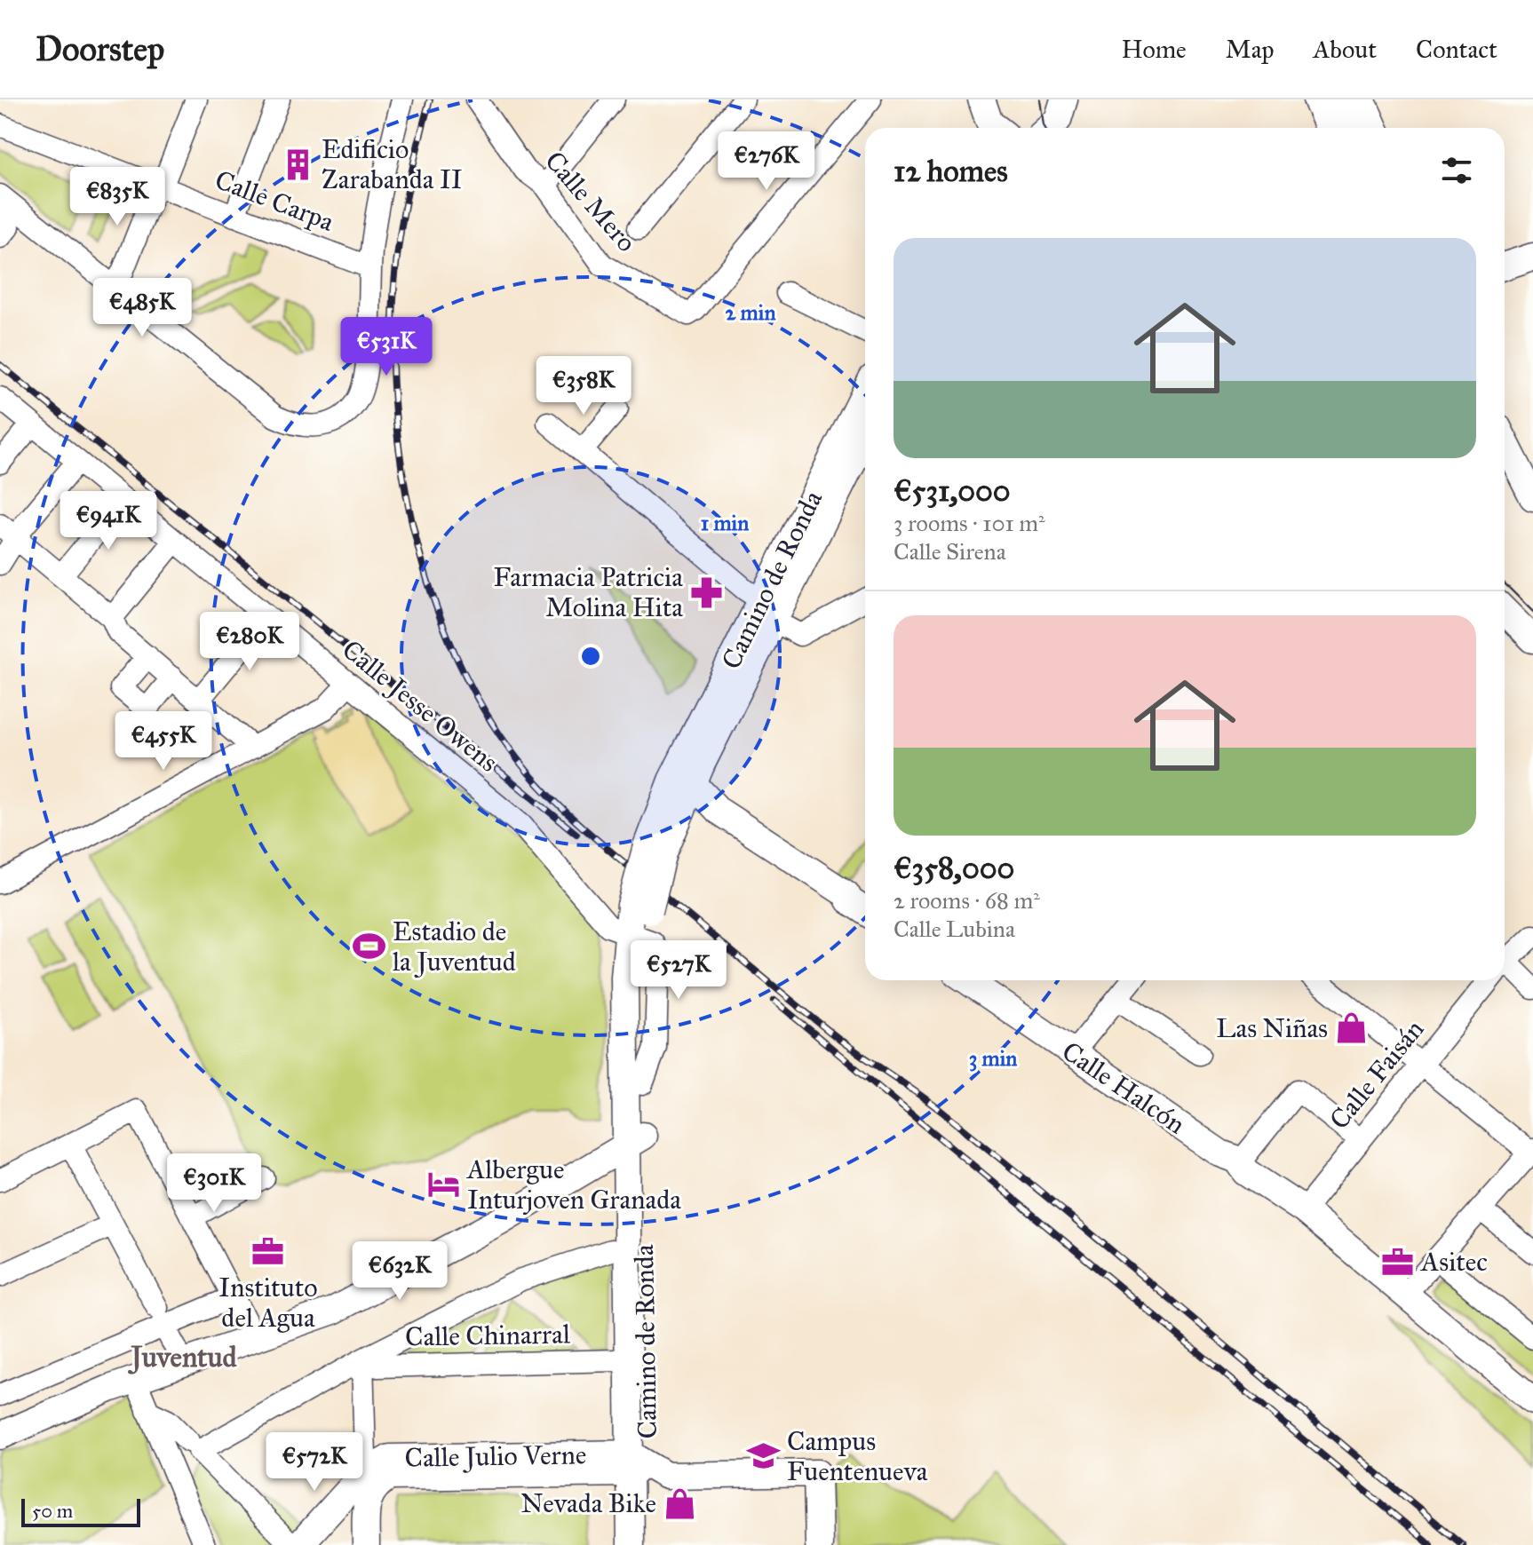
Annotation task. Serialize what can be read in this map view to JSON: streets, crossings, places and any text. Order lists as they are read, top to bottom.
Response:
{
  "streets": {
    "main road": ["Camino de Ronda", "Calle Halcón", "Calle Julio Verne"],
    "street": [
      "Calle Carpa",
      "Calle Mero",
      "Calle Jesse Owens",
      "Calle Faisán",
      "Calle Chinarral"
    ]
  },
  "crossings": [
    ["Camino de Ronda", "Calle Jesse Owens"],
    ["Camino de Ronda", "Calle Julio Verne"],
    ["Calle Faisán", "Calle Halcón"]
  ],
  "districts": ["Juventud"],
  "places": {
    "building": ["Edificio Zarabanda II"],
    "pharmacy": ["Farmacia Patricia Molina Hita"],
    "sports": ["Estadio de la Juventud"],
    "shop": ["Las Niñas", "Nevada Bike"],
    "hotel": ["Albergue Inturjoven Granada"],
    "office": ["Instituto del Agua", "Asitec"],
    "school or university": ["Campus Fuentenueva"]
  },
  "scale_bar": "50 m",
  "page": {
    "header": "Doorstep",
    "nav": [
      "Home",
      "Map",
      "About",
      "Contact"
    ],
    "heading": "12 homes",
    "price": [
      "€276K",
      "€835K",
      "€485K",
      "€531K",
      "€358K",
      "€941K",
      "€280K",
      "€455K",
      "€527K",
      "€301K",
      "€632K",
      "€572K"
    ],
    "list": [
      {
        "name": "€531,000",
        "note": "3 rooms · 101 m² · Calle Sirena"
      },
      {
        "name": "€358,000",
        "note": "2 rooms · 68 m² · Calle Lubina"
      }
    ],
    "scale": "50 m"
  },
  "rings": ["2 min", "1 min", "3 min"]
}
